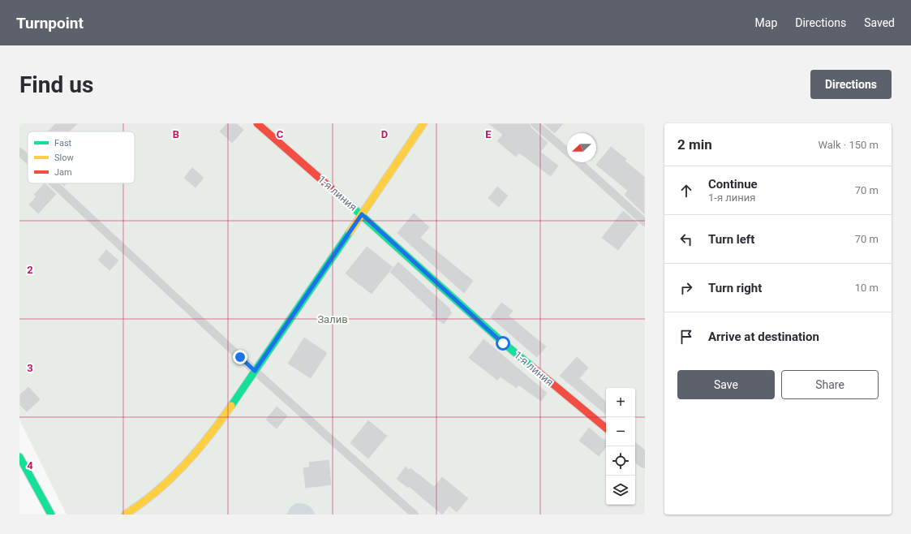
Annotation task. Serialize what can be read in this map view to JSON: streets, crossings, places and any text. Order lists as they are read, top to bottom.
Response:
{
  "streets": {
    "street": ["1-я линия"]
  },
  "parks": ["Залив"],
  "legend": ["Fast", "Slow", "Jam"],
  "north": "left",
  "page": {
    "header": "Turnpoint",
    "nav": ["Map", "Directions", "Saved"],
    "buttons": [
      "Directions",
      ["Save", "Share"]
    ],
    "title": "Find us",
    "heading": ["2 min", "Walk · 150 m"],
    "list": [
      ["Continue", "1-я линия", "70 m"],
      ["Turn left", "70 m"],
      ["Turn right", "10 m"],
      "Arrive at destination"
    ],
    "map_buttons": ["+", "−"]
  },
  "grid": {
    "columns": [
      "B",
      "C",
      "D",
      "E"
    ],
    "rows": ["2", "3", "4"]
  }
}
